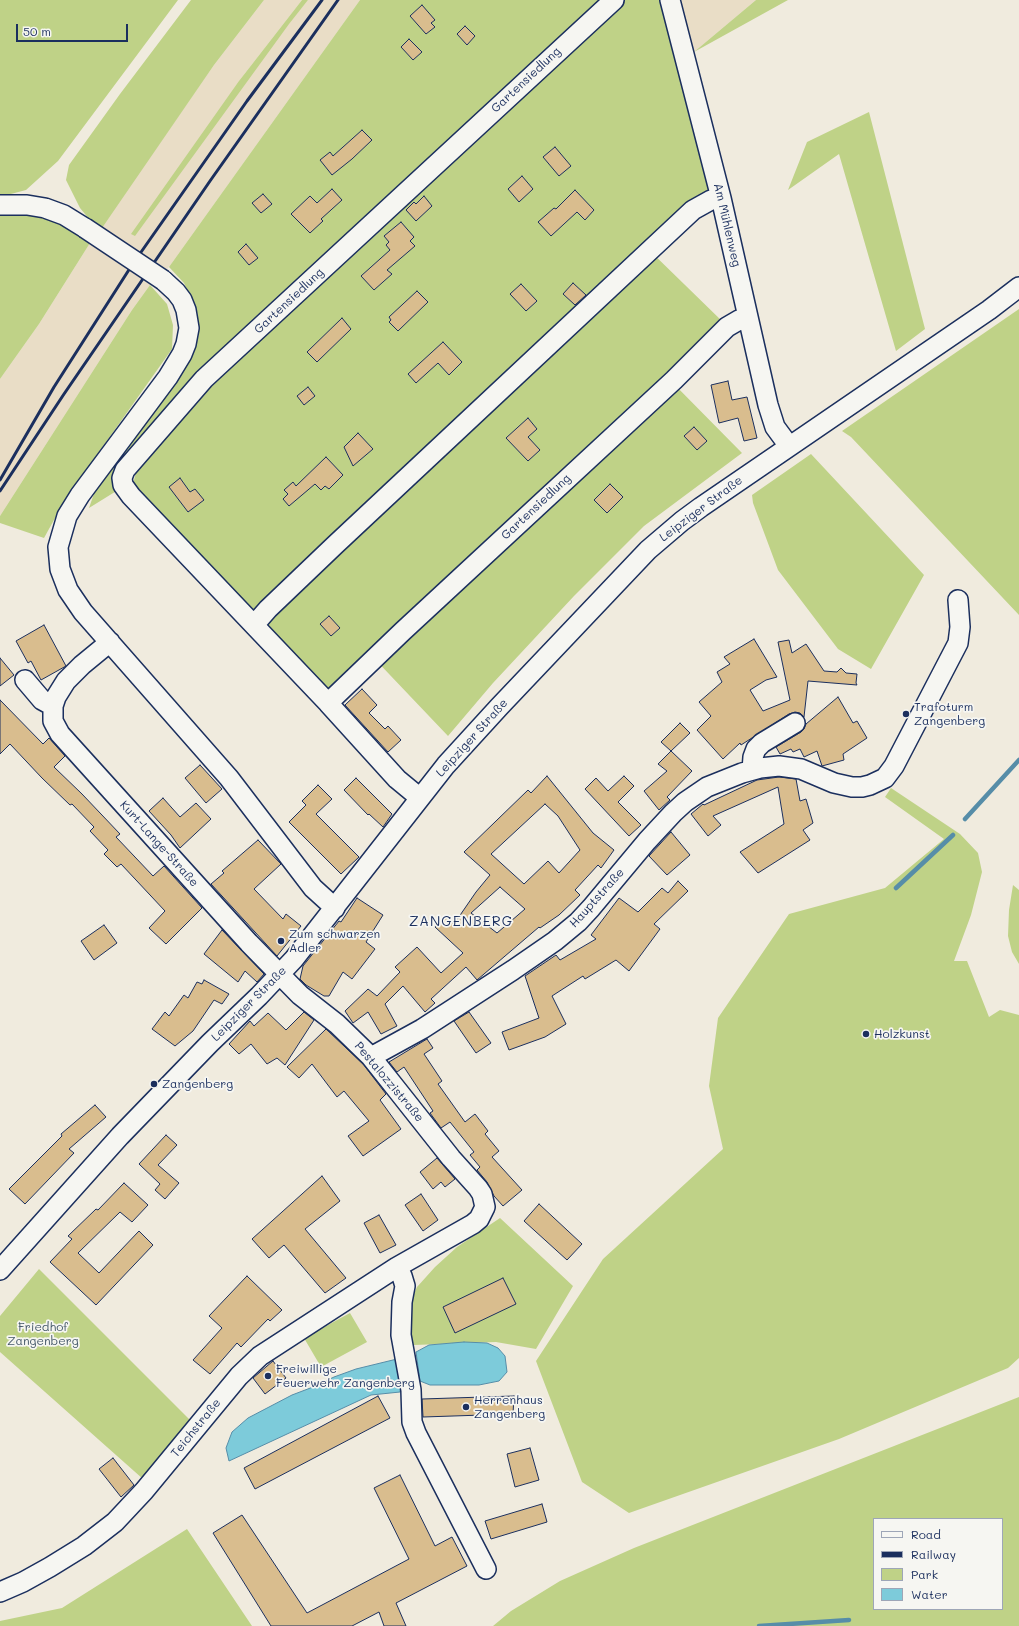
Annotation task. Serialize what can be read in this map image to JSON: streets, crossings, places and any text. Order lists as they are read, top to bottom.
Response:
{
  "streets": {
    "street": [
      "Gartensiedlung",
      "Am Mühlenweg",
      "Leipziger Straße",
      "Kurt-Lange-Straße",
      "Hauptstraße",
      "Pestalozzistraße",
      "Teichstraße"
    ]
  },
  "crossings": [
    ["Gartensiedlung", "Am Mühlenweg"],
    ["Gartensiedlung", "Leipziger Straße"],
    ["Am Mühlenweg", "Leipziger Straße"],
    ["Leipziger Straße", "Kurt-Lange-Straße"],
    ["Leipziger Straße", "Pestalozzistraße"],
    ["Kurt-Lange-Straße", "Pestalozzistraße"],
    ["Hauptstraße", "Pestalozzistraße"],
    ["Pestalozzistraße", "Teichstraße"]
  ],
  "districts": ["ZANGENBERG"],
  "parks": ["Friedhof Zangenberg"],
  "places": [
    "Trafoturm Zangenberg",
    "Zum schwarzen Adler",
    "Holzkunst",
    "Zangenberg",
    "Freiwillige Feuerwehr Zangenberg",
    "Herrenhaus Zangenberg"
  ],
  "legend": [
    "Road",
    "Railway",
    "Park",
    "Water"
  ],
  "scale_bar": "50 m"
}
